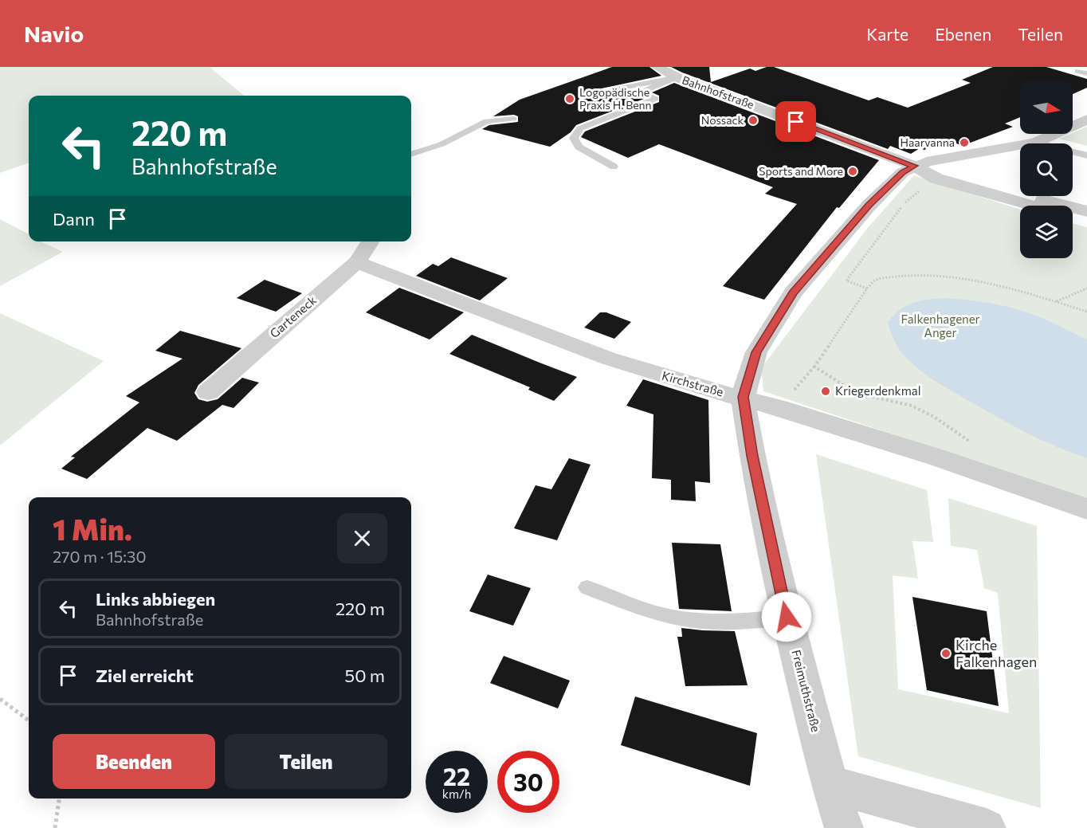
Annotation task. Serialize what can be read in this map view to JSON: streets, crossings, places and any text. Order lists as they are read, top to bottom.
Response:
{
  "streets": {
    "street": [
      "Bahnhofstraße",
      "Garteneck",
      "Kirchstraße",
      "Freimuthstraße"
    ]
  },
  "crossings": [
    ["Bahnhofstraße", "Freimuthstraße"],
    ["Garteneck", "Kirchstraße"],
    ["Kirchstraße", "Freimuthstraße"]
  ],
  "parks": ["Falkenhagener Anger"],
  "places": [
    "Logopädische Praxis H. Benn",
    "Nossack",
    "Haarvanna",
    "Sports and More",
    "Kriegerdenkmal",
    "Kirche Falkenhagen"
  ],
  "north": "right",
  "page": {
    "header": "Navio",
    "nav": ["Karte", "Ebenen", "Teilen"],
    "turn": ["220 m", "Bahnhofstraße"],
    "then": "Dann",
    "heading": ["1 Min.", "270 m · 15:30"],
    "list": [
      {
        "name": "Links abbiegen",
        "note": "Bahnhofstraße",
        "value": "220 m"
      },
      {
        "name": "Ziel erreicht",
        "value": "50 m"
      }
    ],
    "buttons": ["Beenden", "Teilen"],
    "speed": "22 km/h",
    "limit": "30"
  }
}
